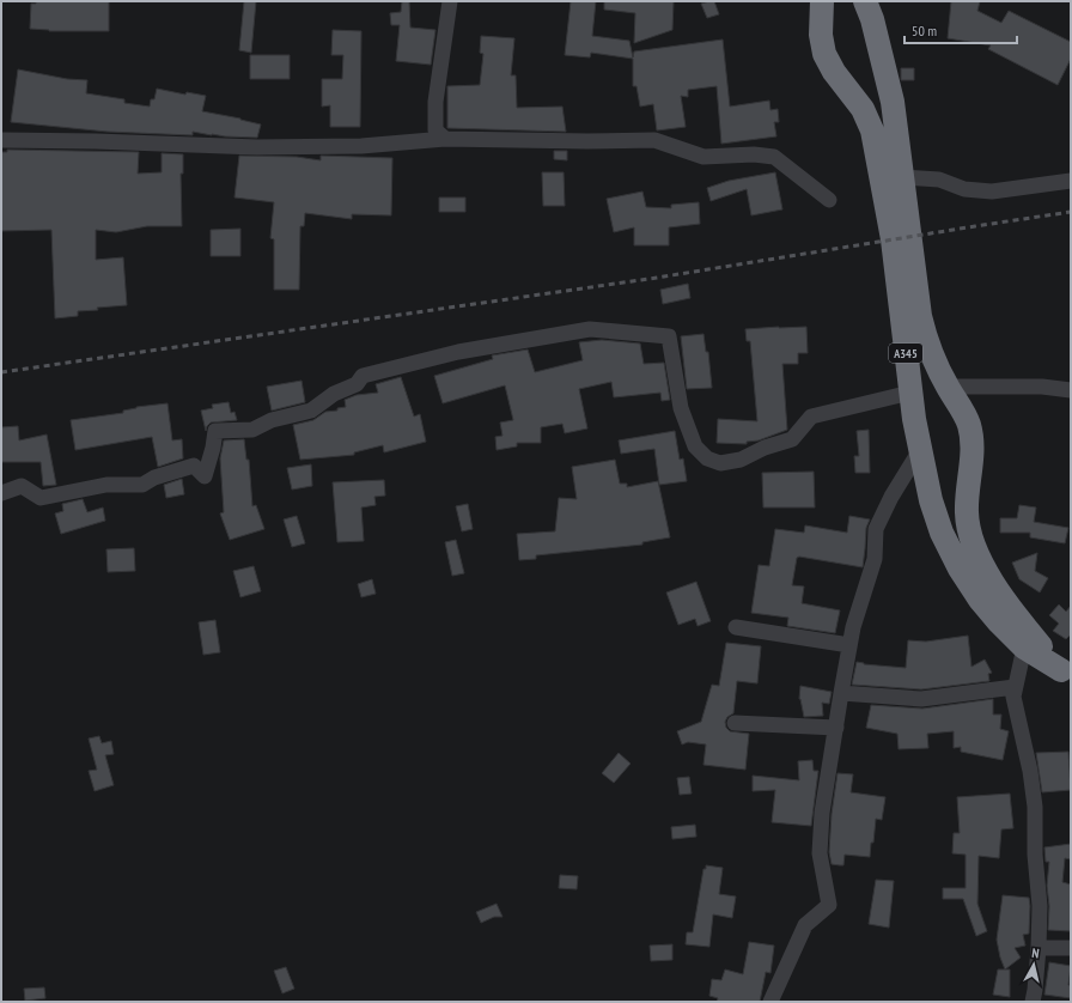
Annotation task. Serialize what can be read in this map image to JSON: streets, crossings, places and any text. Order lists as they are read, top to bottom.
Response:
{
  "streets": {
    "highway": ["A345"]
  },
  "scale_bar": "50 m",
  "north": "top"
}
